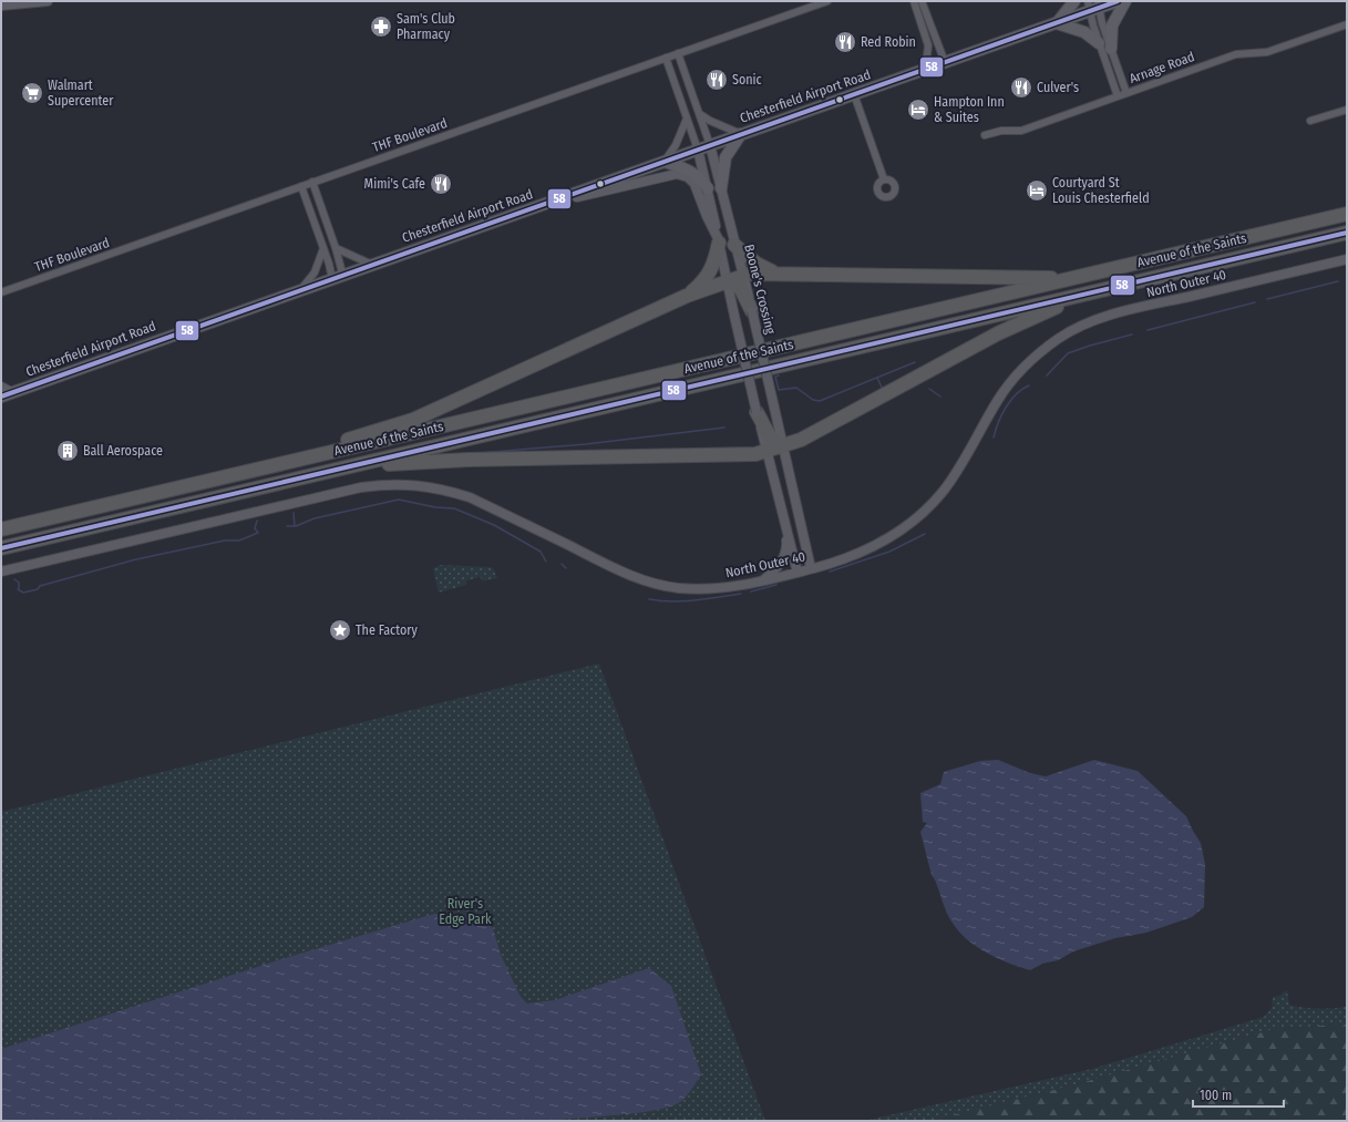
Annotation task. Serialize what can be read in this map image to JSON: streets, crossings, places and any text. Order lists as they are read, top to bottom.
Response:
{
  "streets": {
    "highway": ["Avenue of the Saints"],
    "main road": ["Chesterfield Airport Road"],
    "street": [
      "Arnage Road",
      "THF Boulevard",
      "North Outer 40",
      "Boone's Crossing"
    ]
  },
  "crossings": [
    ["Chesterfield Airport Road", "Boone's Crossing"],
    ["North Outer 40", "Boone's Crossing"]
  ],
  "parks": ["River's Edge Park"],
  "places": {
    "pharmacy": ["Sam's Club Pharmacy"],
    "restaurant": [
      "Red Robin",
      "Sonic",
      "Culver's",
      "Mimi's Cafe"
    ],
    "supermarket": ["Walmart Supercenter"],
    "hotel": ["Hampton Inn & Suites", "Courtyard St Louis Chesterfield"],
    "building": ["Ball Aerospace"],
    "place": ["The Factory"]
  },
  "lines": ["transit line 58"],
  "scale_bar": "100 m"
}
